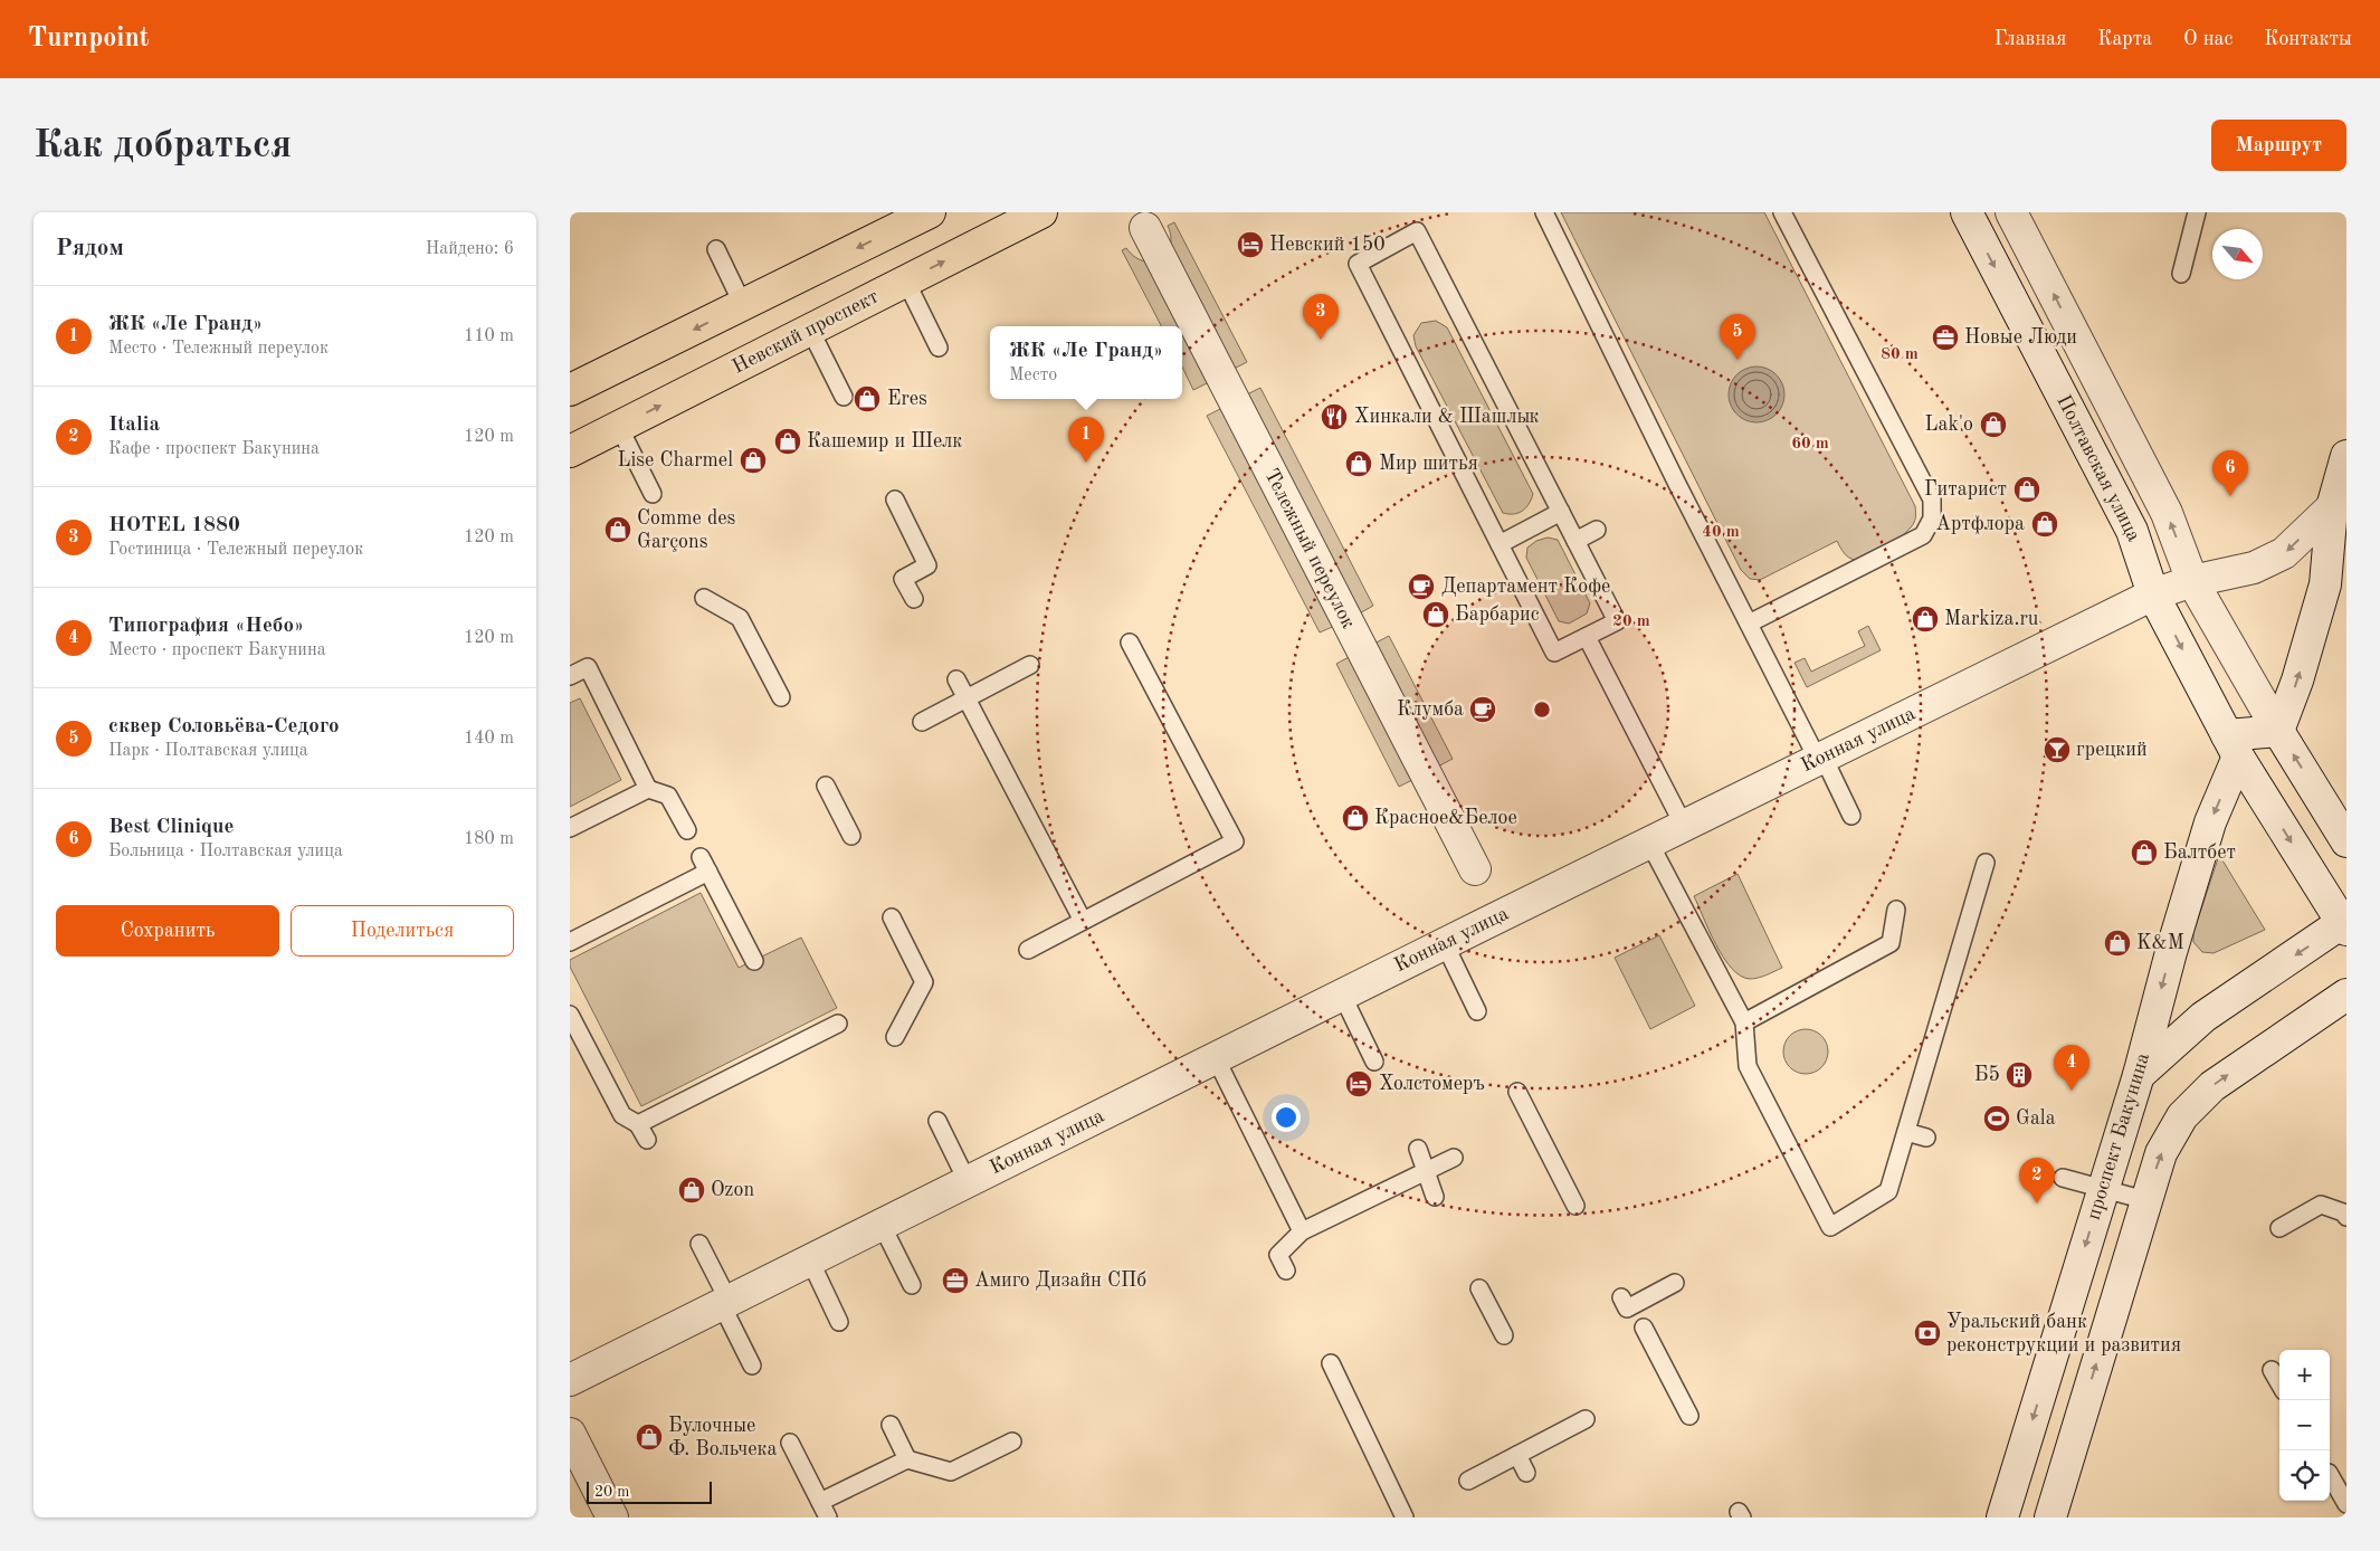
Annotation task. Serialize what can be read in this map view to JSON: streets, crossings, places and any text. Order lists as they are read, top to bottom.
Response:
{
  "streets": {
    "main road": ["Невский проспект"],
    "street": [
      "Полтавская улица",
      "Тележный переулок",
      "Конная улица",
      "проспект Бакунина"
    ]
  },
  "crossings": [
    ["Полтавская улица", "Конная улица"],
    ["Полтавская улица", "проспект Бакунина"]
  ],
  "places": {
    "hotel": ["Невский 150", "Холстомеръ"],
    "office": ["Новые Люди", "Амиго Дизайн СПб"],
    "shop": [
      "Eres",
      "Lak'o",
      "Кашемир и Шелк",
      "Lise Charmel",
      "Мир шитья",
      "Гитарист",
      "Артфлора",
      "Comme des Garçons",
      "Барбарис",
      "Markiza.ru",
      "Красное&Белое",
      "Балтбет",
      "K&M",
      "Ozon",
      "Булочные Ф. Вольчека"
    ],
    "restaurant": ["Хинкали & Шашлык"],
    "cafe": ["Департамент Кофе", "Клумба"],
    "bar": ["грецкий"],
    "building": ["Б5"],
    "sports": ["Gala"],
    "bank": ["Уральский банк реконструкции и развития"]
  },
  "scale_bar": "20 m",
  "north": "bottom right",
  "page": {
    "header": "Turnpoint",
    "nav": [
      "Главная",
      "Карта",
      "О нас",
      "Контакты"
    ],
    "buttons": [
      "Маршрут",
      ["Сохранить", "Поделиться"]
    ],
    "title": "Как добраться",
    "heading": ["Рядом", "Найдено: 6"],
    "list": [
      {
        "mark": "1",
        "name": "ЖК «Ле Гранд»",
        "note": "Место · Тележный переулок",
        "value": "110 m"
      },
      {
        "mark": "2",
        "name": "Italia",
        "note": "Кафе · проспект Бакунина",
        "value": "120 m"
      },
      {
        "mark": "3",
        "name": "HOTEL 1880",
        "note": "Гостиница · Тележный переулок",
        "value": "120 m"
      },
      {
        "mark": "4",
        "name": "Типография «Небо»",
        "note": "Место · проспект Бакунина",
        "value": "120 m"
      },
      {
        "mark": "5",
        "name": "сквер Соловьёва-Седого",
        "note": "Парк · Полтавская улица",
        "value": "140 m"
      },
      {
        "mark": "6",
        "name": "Best Clinique",
        "note": "Больница · Полтавская улица",
        "value": "180 m"
      }
    ],
    "pins": [
      "3",
      "5",
      "1",
      "6",
      "4",
      "2"
    ],
    "popup": ["ЖК «Ле Гранд»", "Место"],
    "map_buttons": ["+", "−"],
    "scale": "20 m"
  },
  "rings": [
    "80 m",
    "60 m",
    "40 m",
    "20 m"
  ]
}
